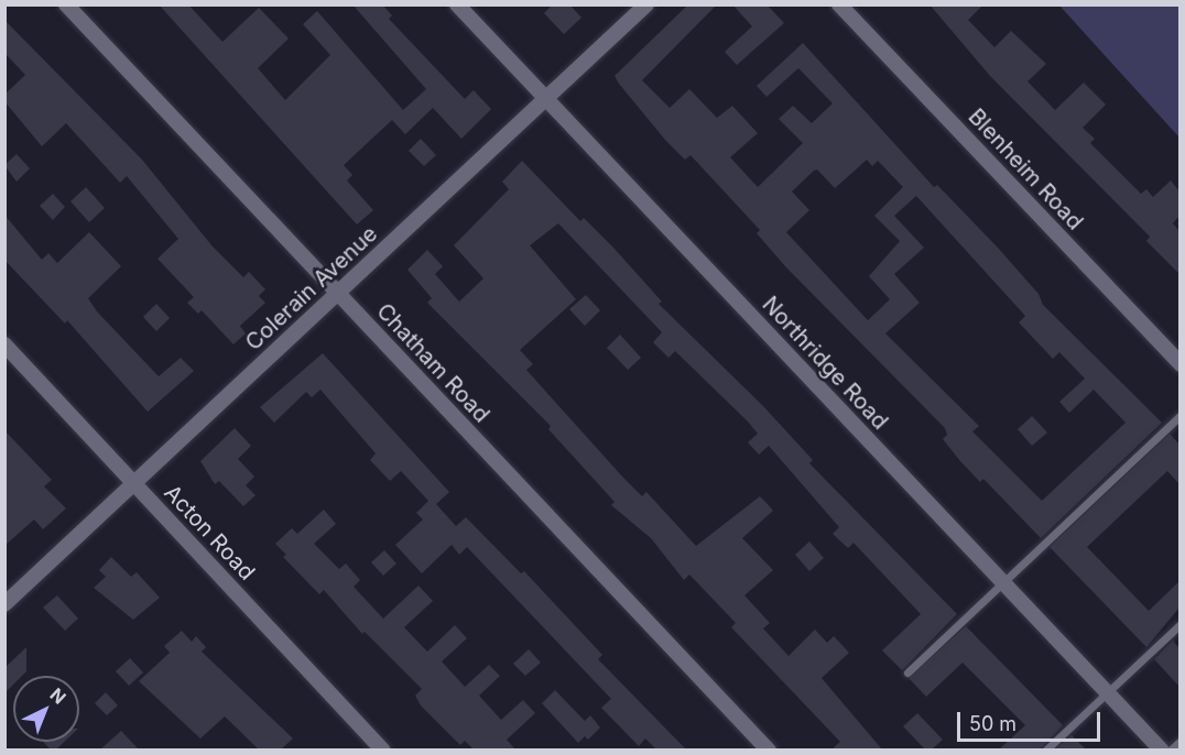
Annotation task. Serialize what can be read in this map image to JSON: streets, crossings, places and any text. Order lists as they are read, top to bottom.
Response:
{
  "streets": {
    "street": [
      "Blenheim Road",
      "Colerain Avenue",
      "Chatham Road",
      "Northridge Road",
      "Acton Road"
    ]
  },
  "crossings": [
    ["Colerain Avenue", "Chatham Road"],
    ["Colerain Avenue", "Northridge Road"],
    ["Colerain Avenue", "Acton Road"]
  ],
  "scale_bar": "50 m",
  "north": "top right"
}
